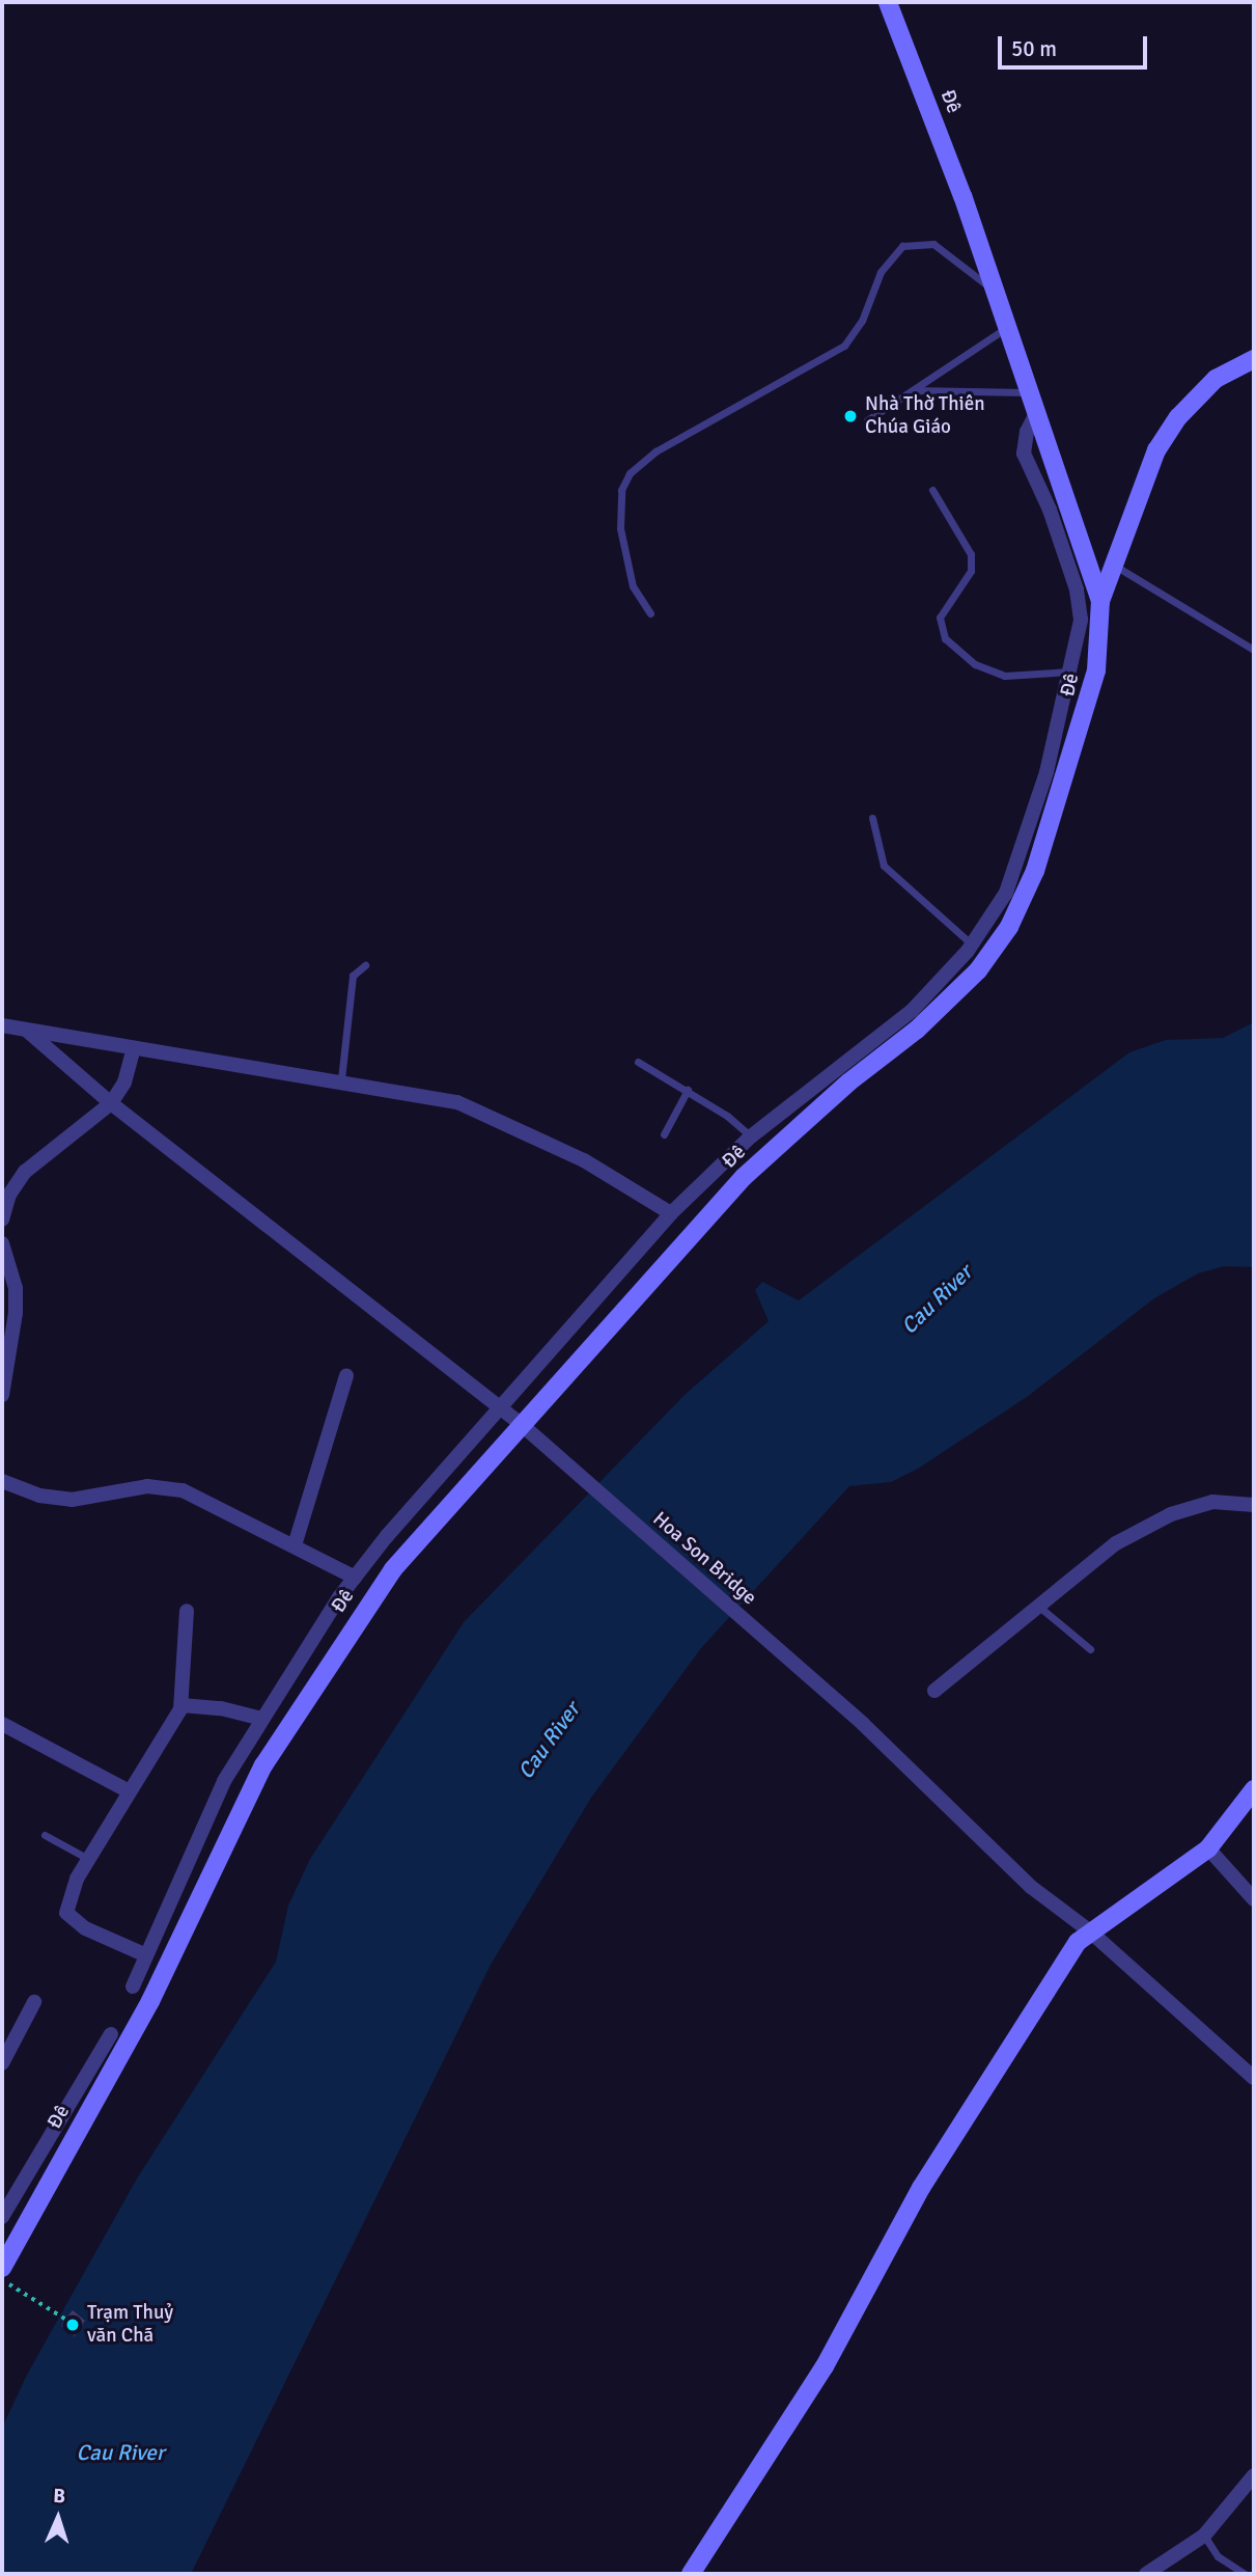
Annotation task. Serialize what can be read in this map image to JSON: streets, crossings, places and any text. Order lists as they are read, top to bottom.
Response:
{
  "streets": {
    "main road": ["Đê"],
    "street": ["Hoa Son Bridge"]
  },
  "crossings": [
    ["Đê", "Hoa Son Bridge"]
  ],
  "water": ["Cau River"],
  "places": ["Nhà Thờ Thiên Chúa Giáo", "Trạm Thuỷ văn Chã"],
  "scale_bar": "50 m",
  "north": "top"
}
